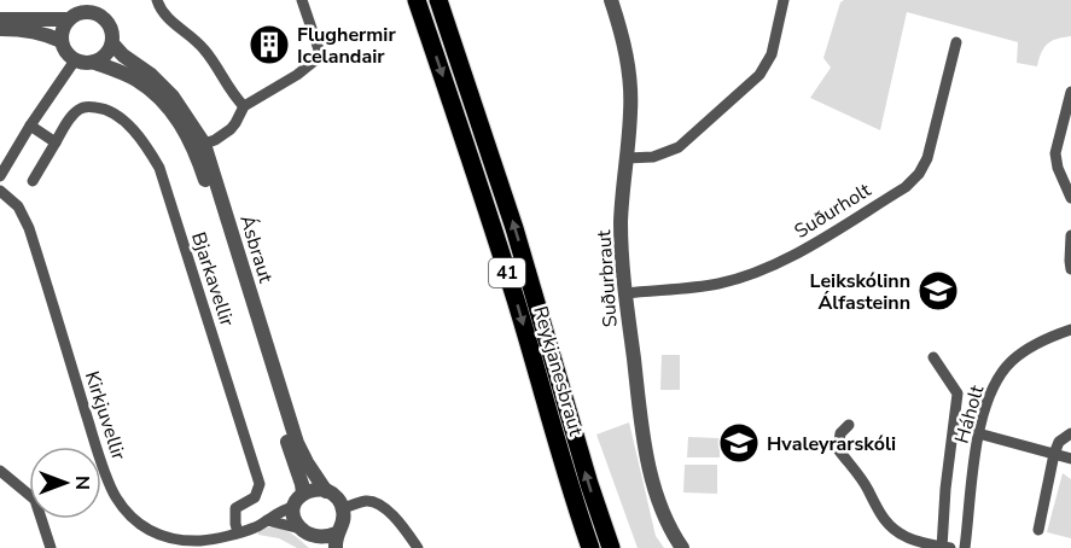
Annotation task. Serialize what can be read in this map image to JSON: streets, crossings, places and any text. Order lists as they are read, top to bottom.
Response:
{
  "streets": {
    "highway": ["41", "Reykjanesbraut"],
    "street": [
      "Suðurholt",
      "Ásbraut",
      "Bjarkavellir",
      "Suðurbraut",
      "Háholt",
      "Kirkjuvellir"
    ]
  },
  "crossings": [
    ["Suðurholt", "Suðurbraut"],
    ["Ásbraut", "Kirkjuvellir"],
    ["Bjarkavellir", "Kirkjuvellir"]
  ],
  "places": {
    "building": ["Flughermir Icelandair"],
    "school or university": ["Leikskólinn Álfasteinn", "Hvaleyrarskóli"]
  },
  "north": "right"
}
